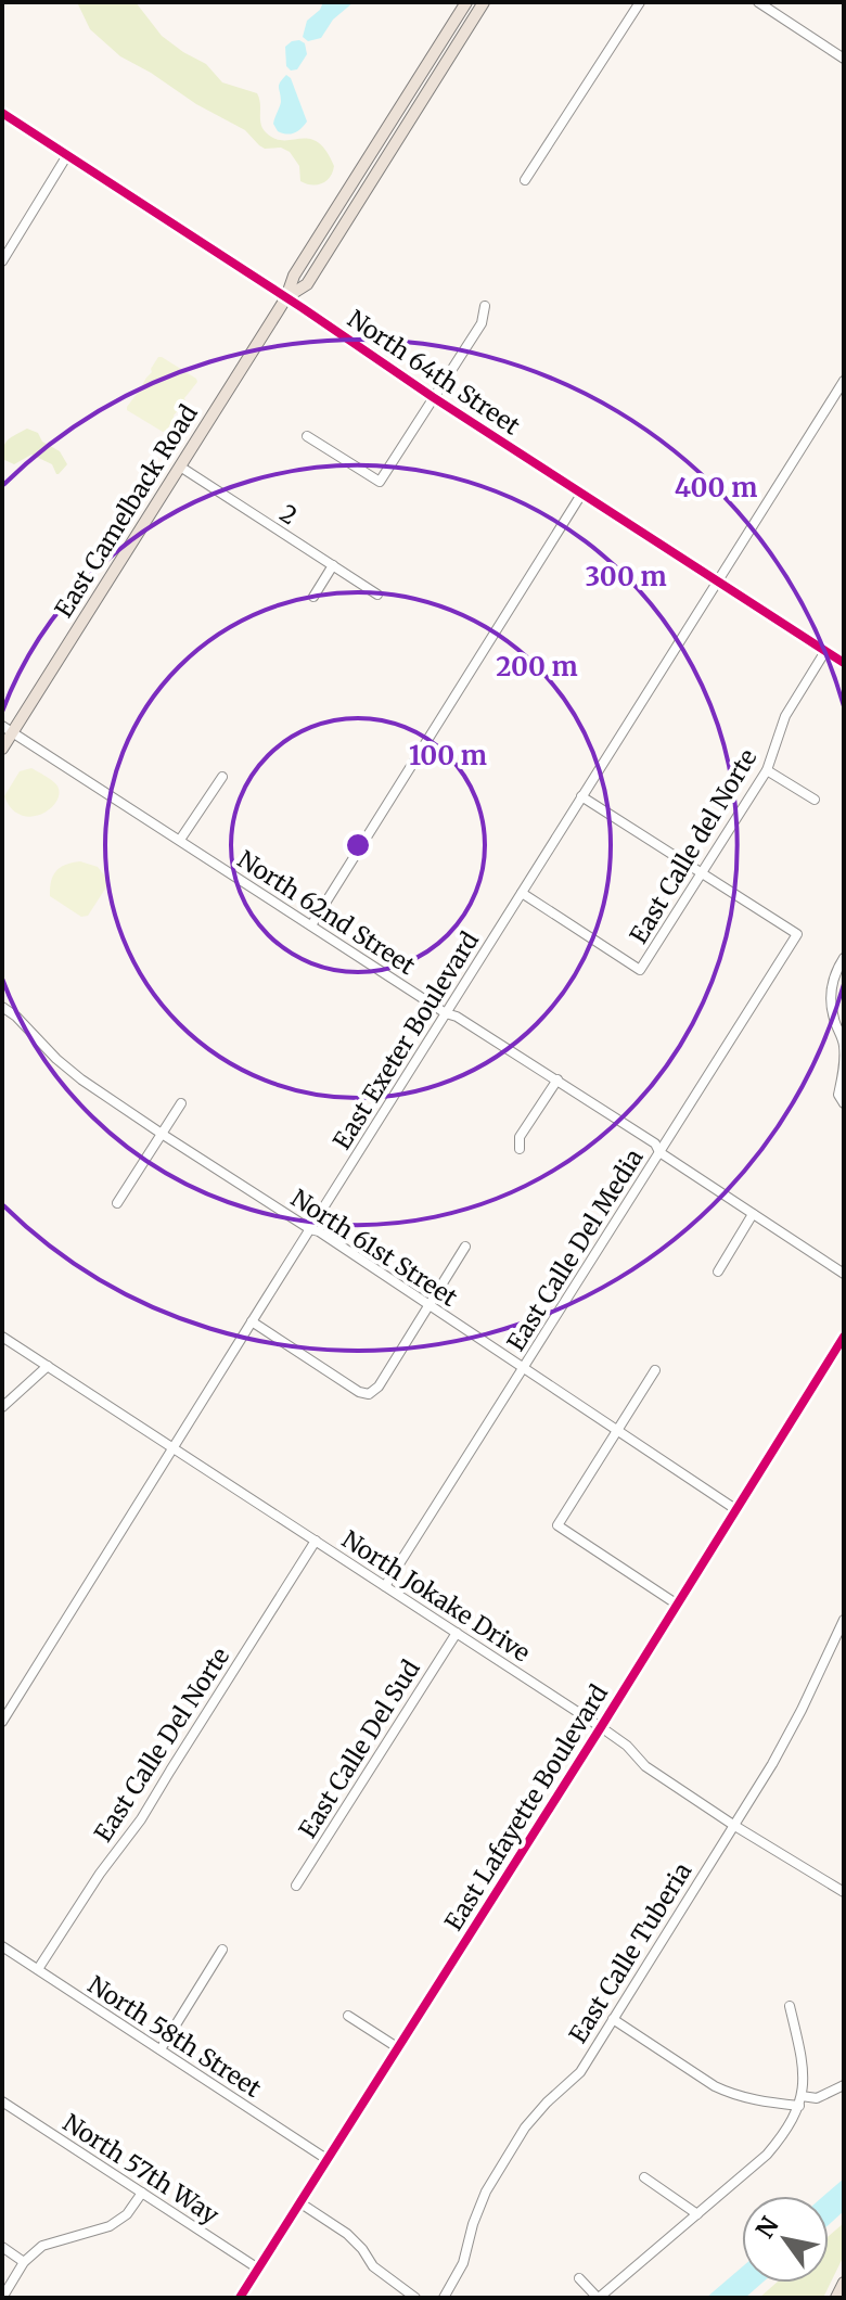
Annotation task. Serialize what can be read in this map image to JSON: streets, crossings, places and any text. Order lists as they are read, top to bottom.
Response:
{
  "streets": {
    "main road": ["East Camelback Road"],
    "street": [
      "North 64th Street",
      "2",
      "East Calle del Norte",
      "North 62nd Street",
      "East Exeter Boulevard",
      "North 61st Street",
      "East Calle Del Media",
      "North Jokake Drive",
      "East Calle Del Norte",
      "East Calle Del Sud",
      "East Lafayette Boulevard",
      "East Calle Tuberia",
      "North 58th Street",
      "North 57th Way"
    ]
  },
  "crossings": [
    ["North 64th Street", "East Camelback Road"],
    ["North 64th Street", "East Calle del Norte"],
    ["North 64th Street", "East Exeter Boulevard"],
    ["East Camelback Road", "2"],
    ["East Camelback Road", "North 62nd Street"],
    ["East Calle del Norte", "East Exeter Boulevard"],
    ["East Calle del Norte", "East Calle Del Media"],
    ["North 62nd Street", "East Exeter Boulevard"],
    ["North 62nd Street", "East Calle Del Media"],
    ["East Exeter Boulevard", "North 61st Street"],
    ["East Exeter Boulevard", "North Jokake Drive"],
    ["North 61st Street", "East Calle Del Media"],
    ["North 61st Street", "East Lafayette Boulevard"],
    ["East Calle Del Media", "North Jokake Drive"],
    ["North Jokake Drive", "East Calle Del Norte"],
    ["North Jokake Drive", "East Calle Del Sud"],
    ["North Jokake Drive", "East Lafayette Boulevard"],
    ["North Jokake Drive", "East Calle Tuberia"],
    ["East Calle Del Norte", "North 58th Street"],
    ["East Lafayette Boulevard", "North 58th Street"],
    ["East Lafayette Boulevard", "North 57th Way"]
  ],
  "north": "top left",
  "rings": [
    "400 m",
    "300 m",
    "200 m",
    "100 m"
  ]
}
